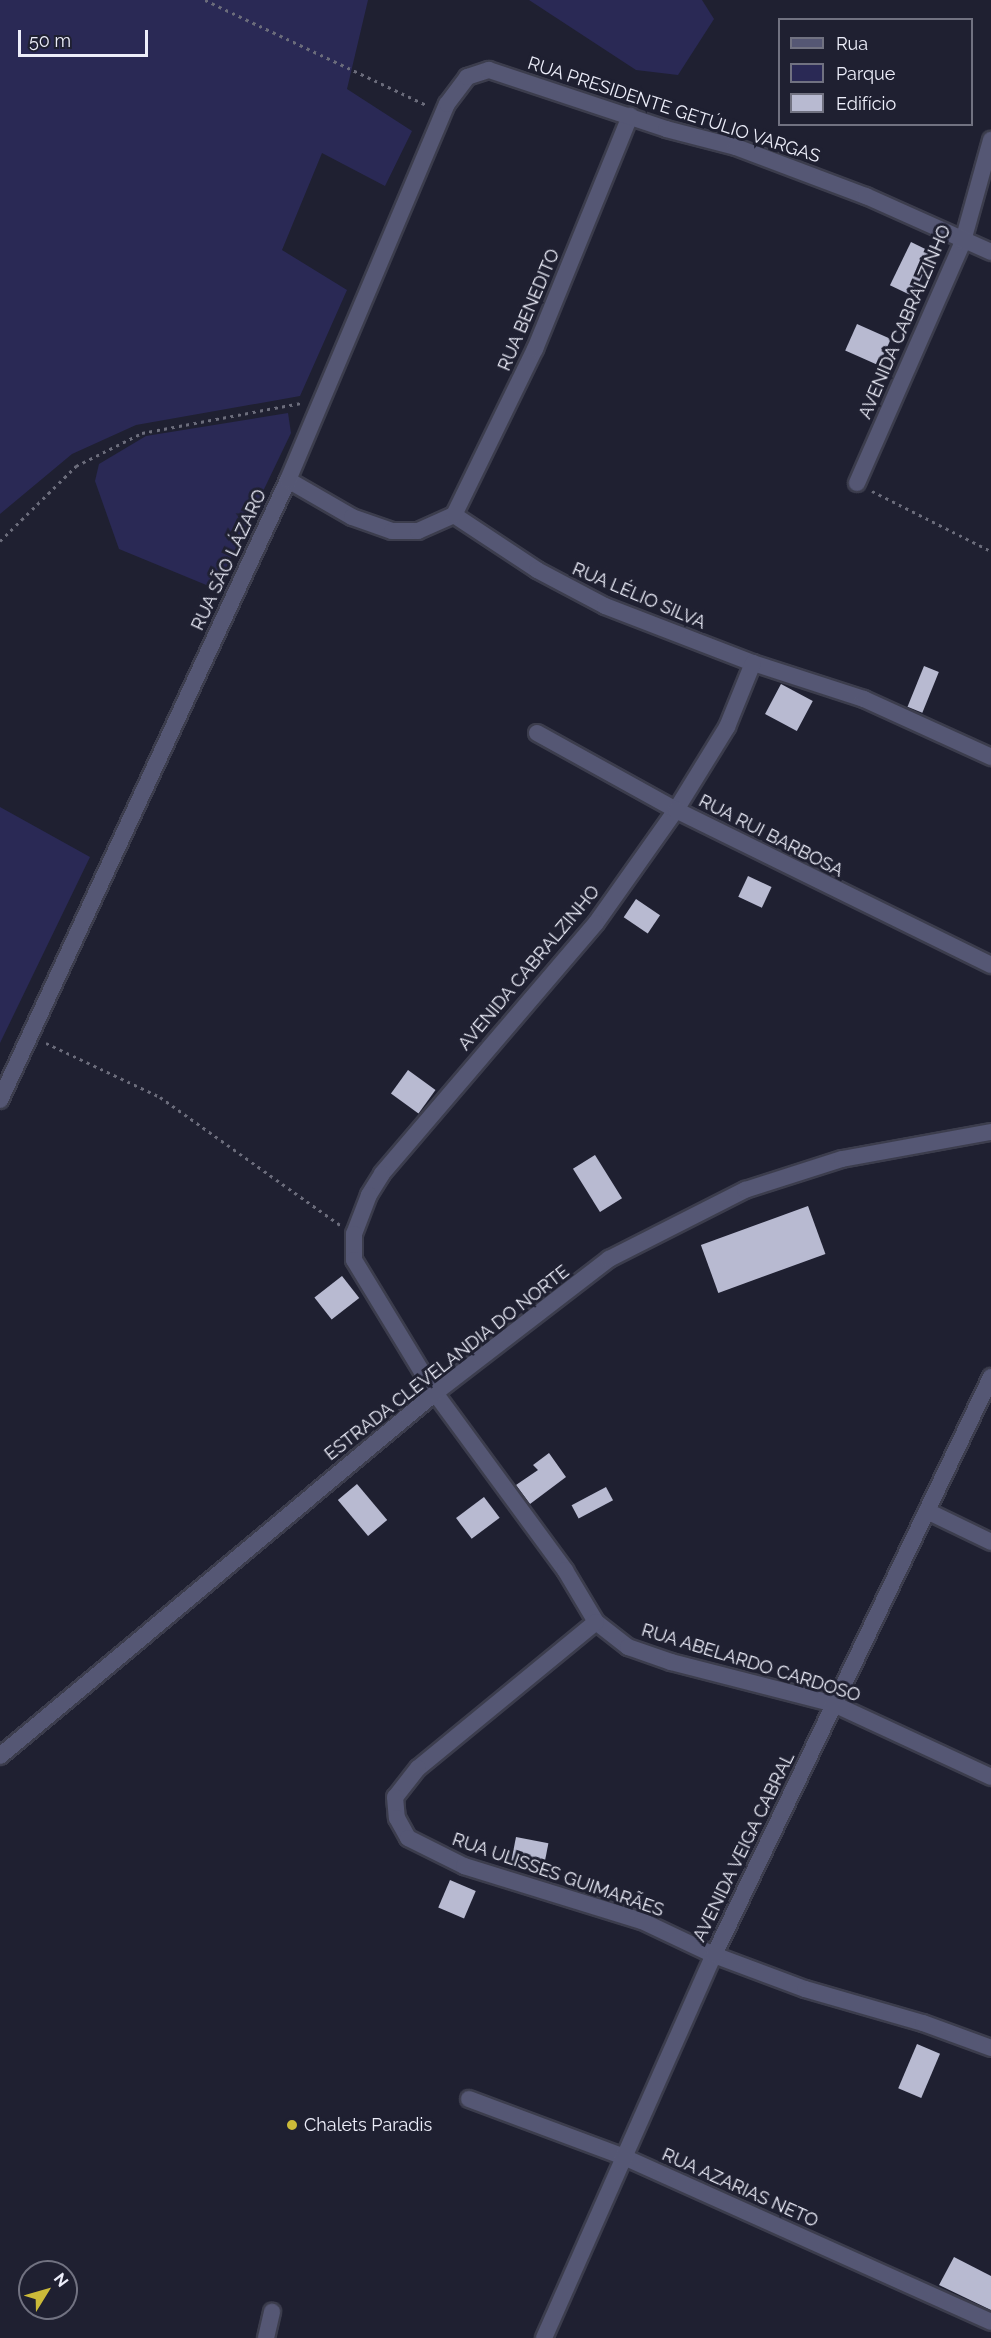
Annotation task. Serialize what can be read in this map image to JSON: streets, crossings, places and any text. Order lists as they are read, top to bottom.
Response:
{
  "streets": {
    "street": [
      "RUA PRESIDENTE GETÚLIO VARGAS",
      "RUA BENEDITO",
      "AVENIDA CABRALZINHO",
      "RUA SÃO LÁZARO",
      "RUA LÉLIO SILVA",
      "RUA RUI BARBOSA",
      "ESTRADA CLEVELANDIA DO NORTE",
      "RUA ABELARDO CARDOSO",
      "AVENIDA VEIGA CABRAL",
      "RUA ULISSES GUIMARÃES",
      "RUA AZARIAS NETO"
    ]
  },
  "crossings": [
    ["RUA PRESIDENTE GETÚLIO VARGAS", "RUA BENEDITO"],
    ["RUA PRESIDENTE GETÚLIO VARGAS", "AVENIDA CABRALZINHO"],
    ["RUA PRESIDENTE GETÚLIO VARGAS", "RUA SÃO LÁZARO"],
    ["RUA BENEDITO", "RUA LÉLIO SILVA"],
    ["AVENIDA CABRALZINHO", "RUA LÉLIO SILVA"],
    ["AVENIDA CABRALZINHO", "RUA RUI BARBOSA"],
    ["AVENIDA CABRALZINHO", "RUA ABELARDO CARDOSO"],
    ["ESTRADA CLEVELANDIA DO NORTE", "RUA ABELARDO CARDOSO"],
    ["RUA ABELARDO CARDOSO", "AVENIDA VEIGA CABRAL"],
    ["RUA ABELARDO CARDOSO", "RUA ULISSES GUIMARÃES"],
    ["AVENIDA VEIGA CABRAL", "RUA ULISSES GUIMARÃES"],
    ["AVENIDA VEIGA CABRAL", "RUA AZARIAS NETO"]
  ],
  "places": ["Chalets Paradis"],
  "legend": ["Rua", "Parque", "Edifício"],
  "scale_bar": "50 m",
  "north": "top right"
}
